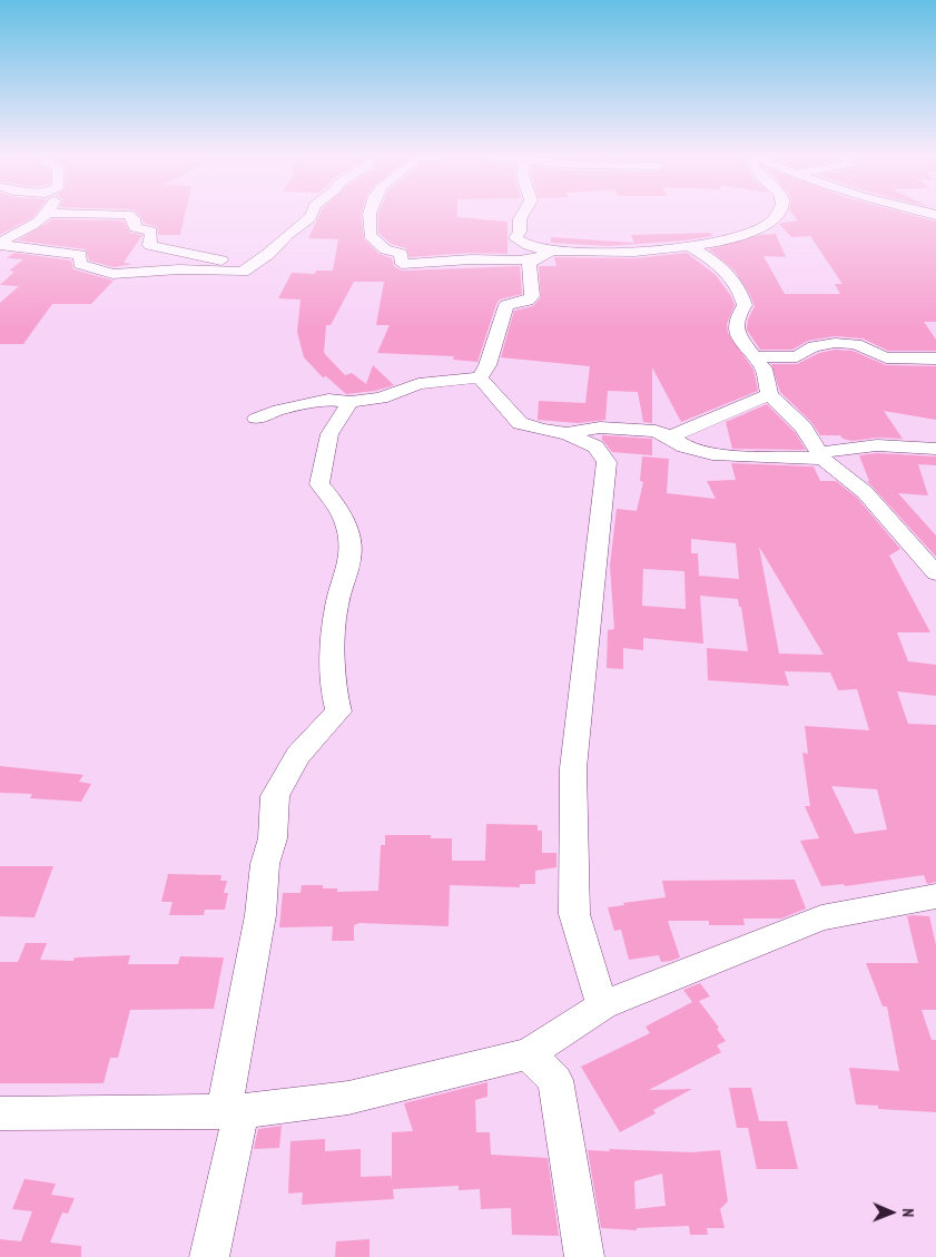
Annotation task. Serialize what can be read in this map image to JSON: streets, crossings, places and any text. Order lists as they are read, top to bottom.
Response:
{
  "north": "right"
}
